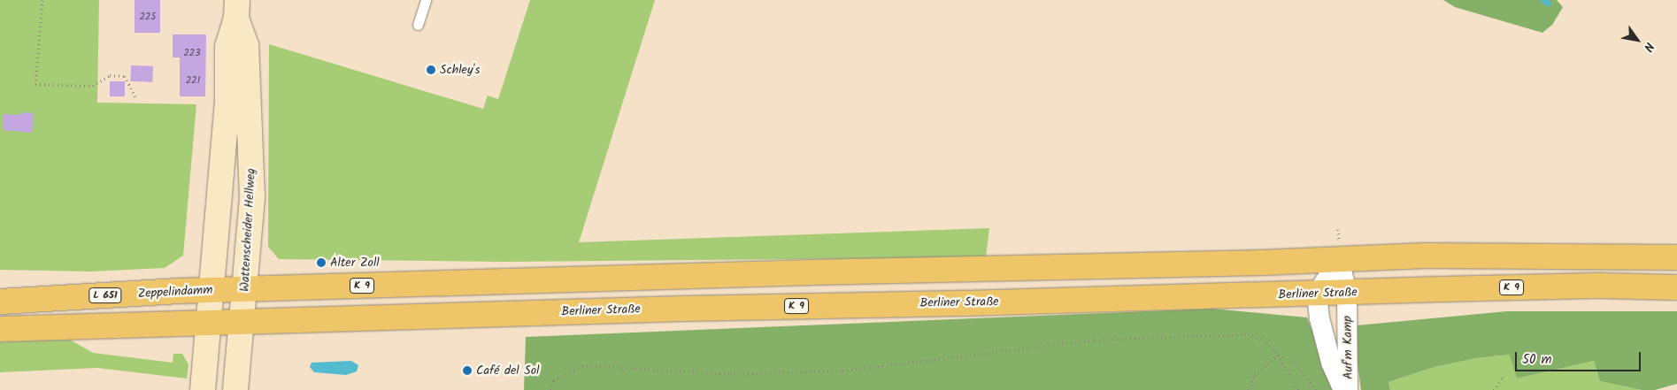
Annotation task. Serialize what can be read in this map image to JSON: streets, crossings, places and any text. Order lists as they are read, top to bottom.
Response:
{
  "streets": {
    "main road": [
      "Wattenscheider Hellweg",
      "K 9",
      "Zeppelindamm",
      "Berliner Straße",
      "L 651"
    ],
    "street": ["Auf'm Kamp"]
  },
  "crossings": [
    ["Wattenscheider Hellweg", "K 9"],
    ["Wattenscheider Hellweg", "Zeppelindamm"],
    ["Wattenscheider Hellweg", "Berliner Straße"],
    ["K 9", "Zeppelindamm"],
    ["K 9", "Auf'm Kamp"],
    ["Berliner Straße", "Auf'm Kamp"]
  ],
  "places": ["Schley's", "Alter Zoll", "Café del Sol"],
  "house_numbers": ["225", "223", "221"],
  "scale_bar": "50 m",
  "north": "bottom right"
}
